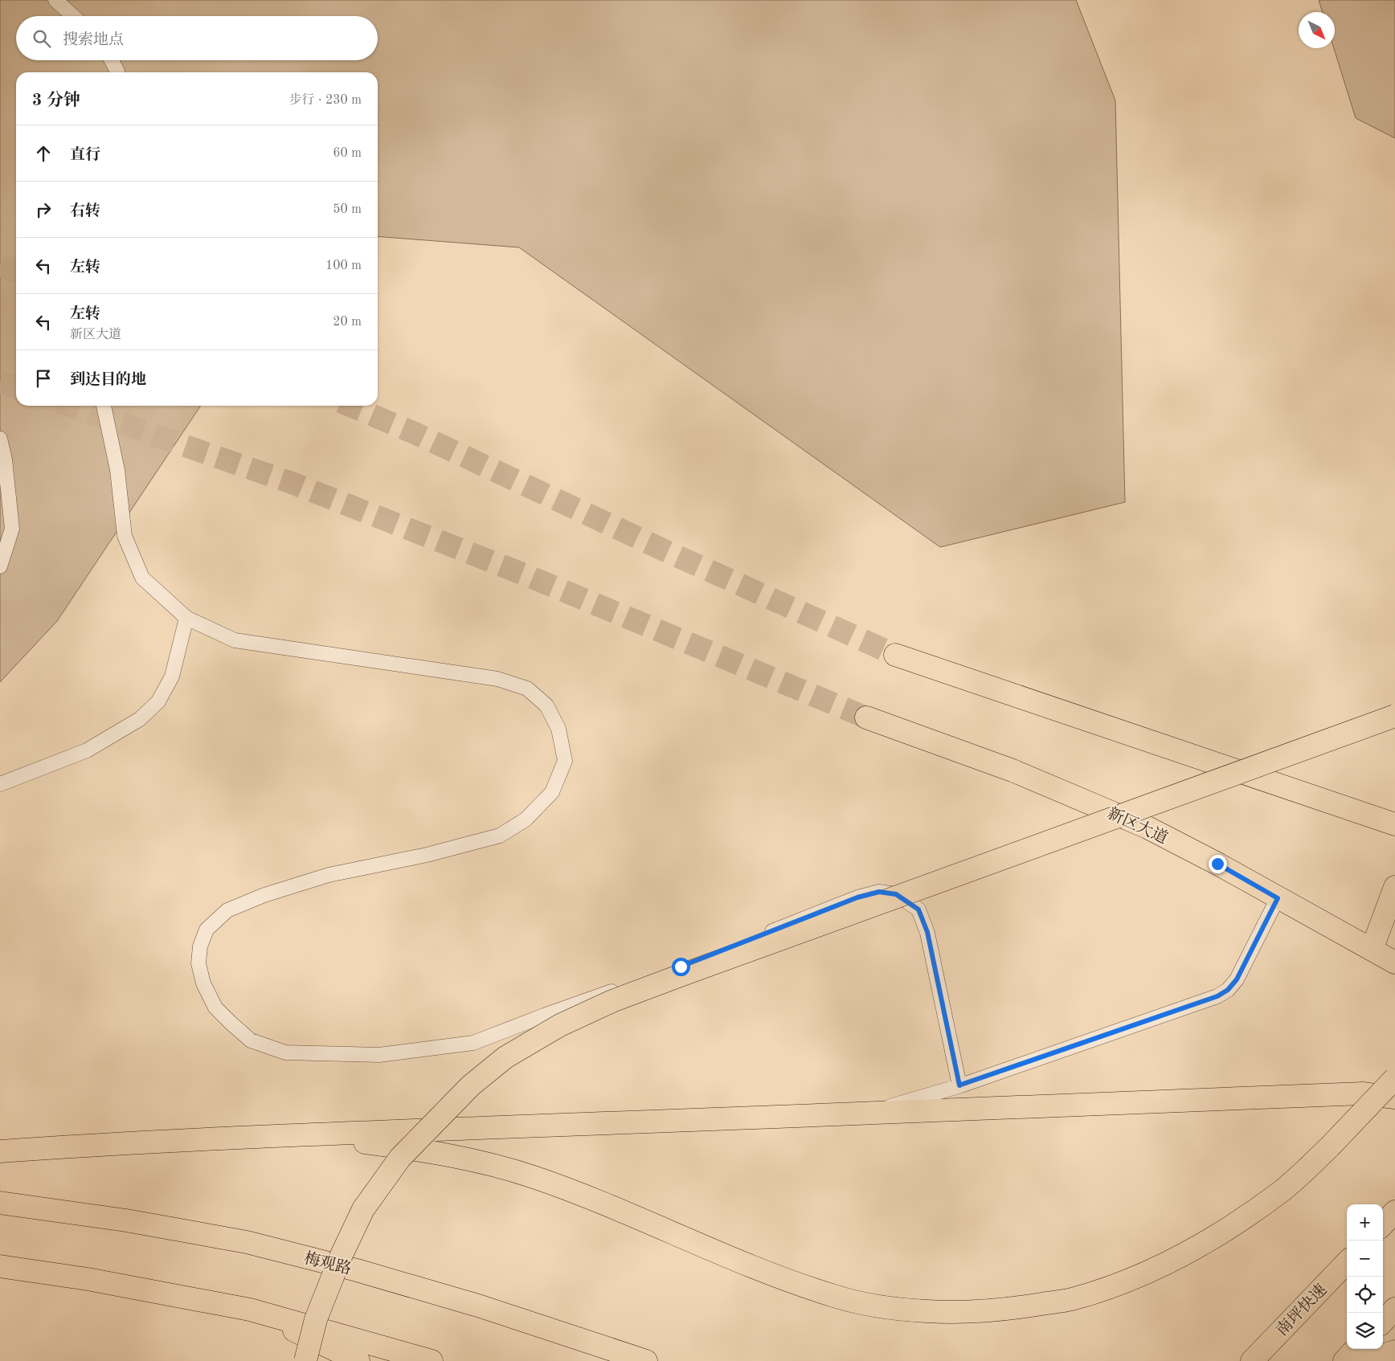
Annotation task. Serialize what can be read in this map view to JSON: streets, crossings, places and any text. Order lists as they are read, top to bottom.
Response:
{
  "streets": {
    "main road": ["新区大道", "梅观路", "南坪快速"]
  },
  "north": "bottom right",
  "page": {
    "search": "搜索地点",
    "heading": ["3 分钟", "步行 · 230 m"],
    "list": [
      ["直行", "60 m"],
      ["右转", "50 m"],
      ["左转", "100 m"],
      ["左转", "新区大道", "20 m"],
      "到达目的地"
    ],
    "map_buttons": ["+", "−"]
  }
}
